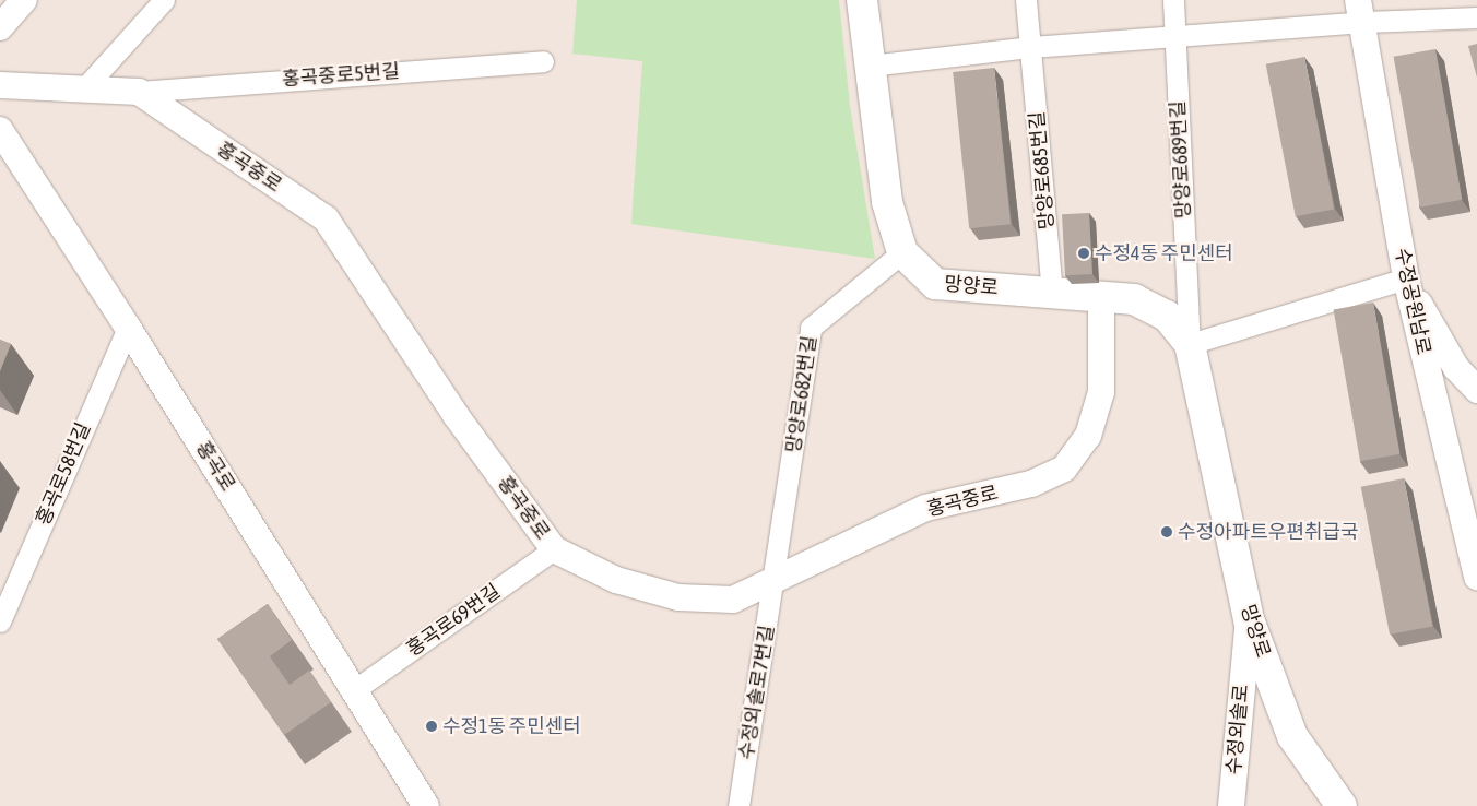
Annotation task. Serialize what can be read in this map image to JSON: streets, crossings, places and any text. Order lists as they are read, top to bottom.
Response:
{
  "streets": {
    "main road": ["망양로"],
    "street": [
      "홍곡중로5번길",
      "망양로689번길",
      "홍곡중로",
      "망양로685번길",
      "수정공원남로",
      "망양로682번길",
      "홍곡로",
      "홍곡로58번길",
      "홍곡로69번길",
      "수정외솔로7번길",
      "수정외솔로"
    ]
  },
  "crossings": [
    ["홍곡중로5번길", "홍곡중로"],
    ["망양로689번길", "망양로"],
    ["홍곡중로", "망양로"],
    ["홍곡중로", "망양로682번길"],
    ["홍곡중로", "홍곡로69번길"],
    ["홍곡중로", "수정외솔로7번길"],
    ["망양로685번길", "망양로"],
    ["망양로", "망양로682번길"],
    ["망양로", "수정외솔로"],
    ["망양로682번길", "수정외솔로7번길"],
    ["홍곡로", "홍곡로58번길"],
    ["홍곡로", "홍곡로69번길"]
  ],
  "places": ["수정4동 주민센터", "수정아파트우편취급국", "수정1동 주민센터"]
}
